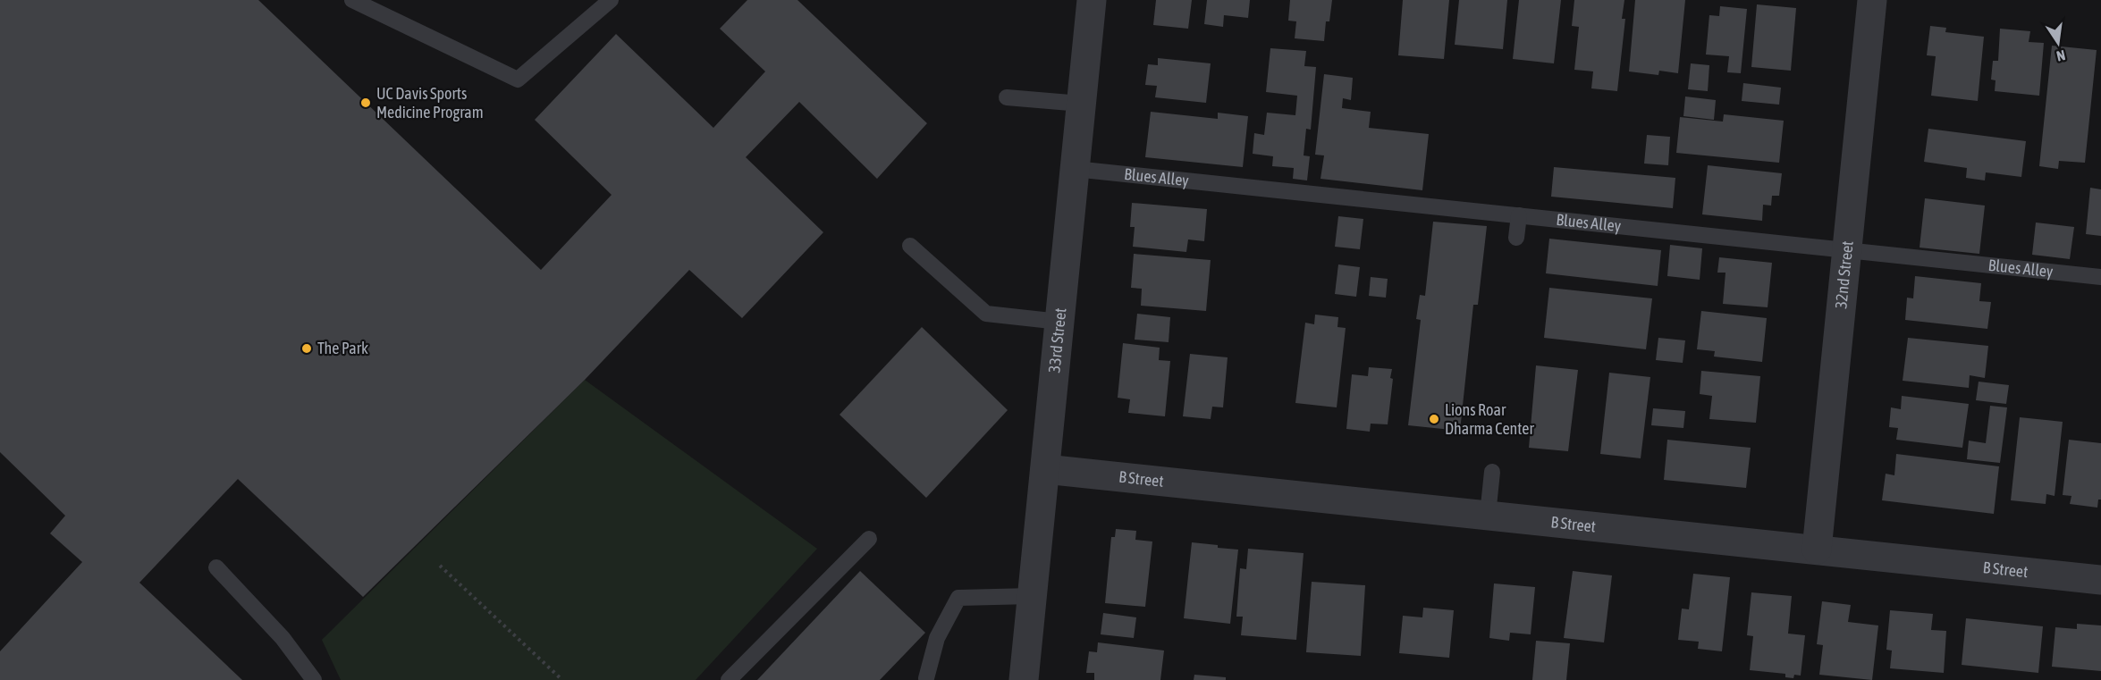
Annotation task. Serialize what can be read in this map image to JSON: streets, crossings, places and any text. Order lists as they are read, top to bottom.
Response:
{
  "streets": {
    "street": ["32nd Street", "33rd Street", "B Street"],
    "lane": ["Blues Alley"]
  },
  "crossings": [
    ["Blues Alley", "32nd Street"],
    ["Blues Alley", "33rd Street"],
    ["32nd Street", "B Street"],
    ["33rd Street", "B Street"]
  ],
  "places": ["UC Davis Sports Medicine Program", "The Park", "Lions Roar Dharma Center"],
  "north": "bottom"
}
